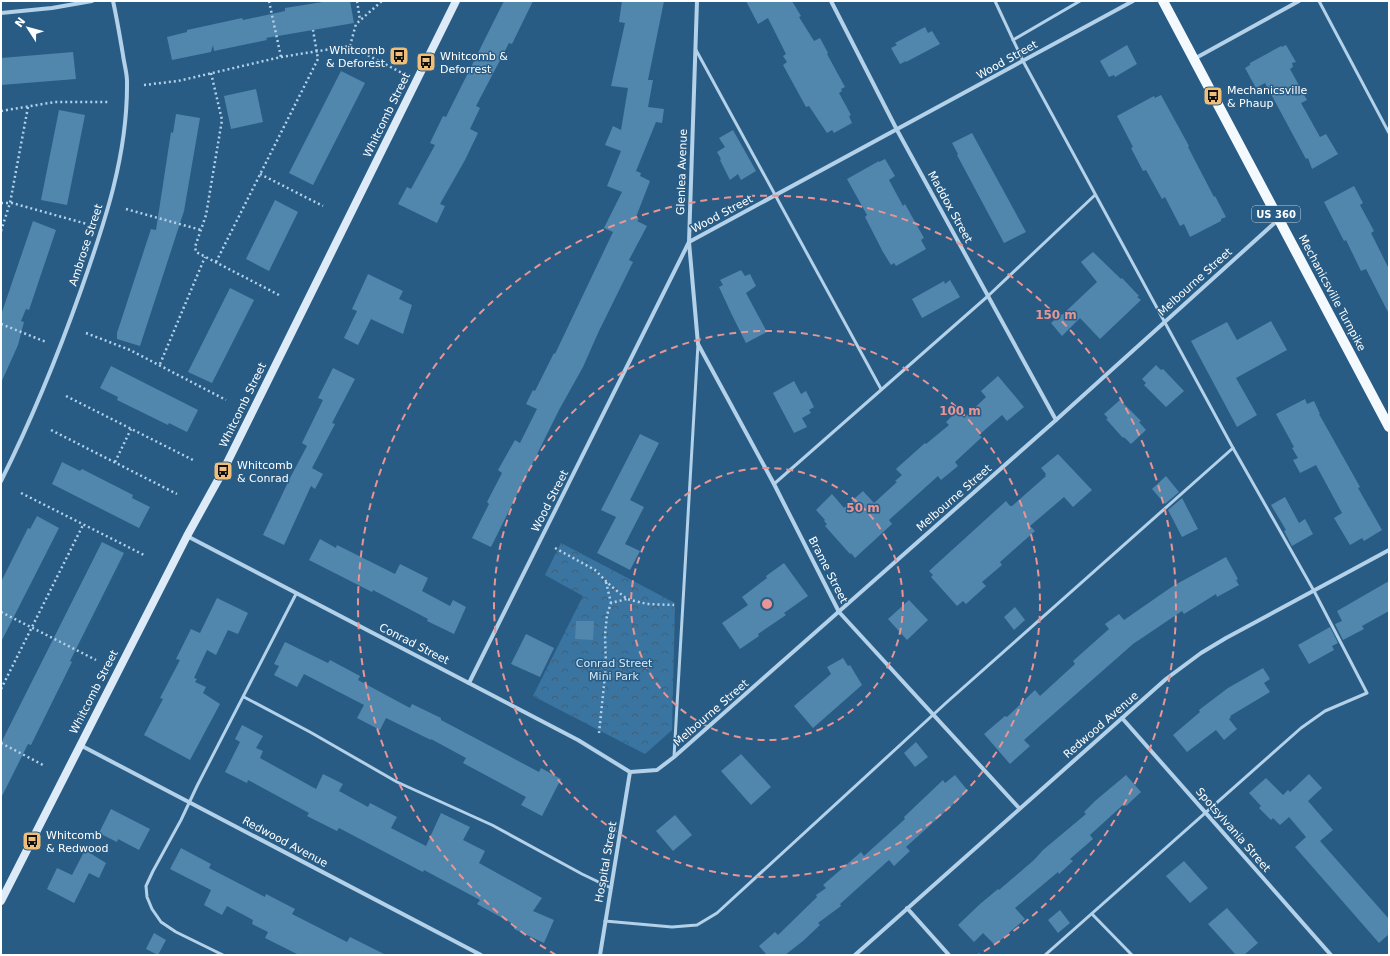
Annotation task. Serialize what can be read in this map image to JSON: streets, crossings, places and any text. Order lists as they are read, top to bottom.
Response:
{
  "streets": {
    "main road": ["US 360", "Mechanicsville Turnpike"],
    "street": [
      "Wood Street",
      "Whitcomb Street",
      "Glenlea Avenue",
      "Maddox Street",
      "Ambrose Street",
      "Melbourne Street",
      "Brame Street",
      "Conrad Street",
      "Redwood Avenue",
      "Spotsylvania Street",
      "Hospital Street"
    ]
  },
  "crossings": [
    ["Wood Street", "Glenlea Avenue"],
    ["Wood Street", "Maddox Street"],
    ["Wood Street", "Conrad Street"],
    ["Whitcomb Street", "Conrad Street"],
    ["Whitcomb Street", "Redwood Avenue"],
    ["Glenlea Avenue", "Brame Street"],
    ["Maddox Street", "Melbourne Street"],
    ["Melbourne Street", "Mechanicsville Turnpike"],
    ["Melbourne Street", "Brame Street"],
    ["Melbourne Street", "Conrad Street"],
    ["Melbourne Street", "Hospital Street"],
    ["Brame Street", "Redwood Avenue"],
    ["Conrad Street", "Hospital Street"],
    ["Redwood Avenue", "Spotsylvania Street"]
  ],
  "parks": ["Conrad Street Mini Park"],
  "places": {
    "bus stop": [
      "Whitcomb & Deforest",
      "Whitcomb & Deforrest",
      "Mechanicsville & Phaup",
      "Whitcomb & Conrad",
      "Whitcomb & Redwood"
    ]
  },
  "north": "top left",
  "rings": ["150 m", "100 m", "50 m"]
}
